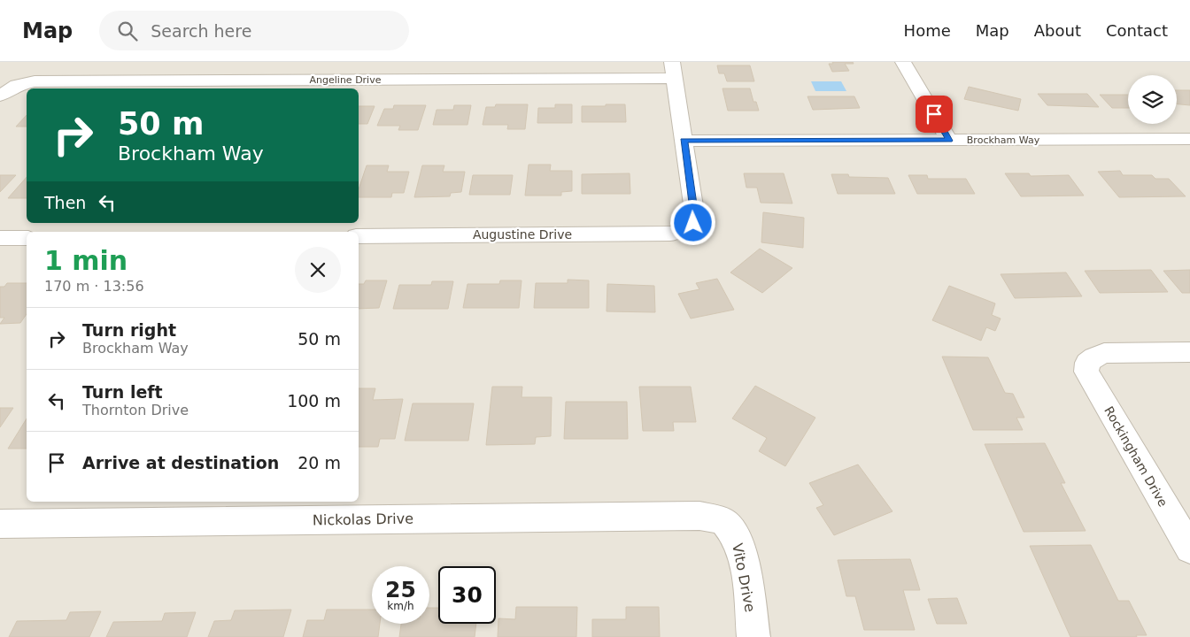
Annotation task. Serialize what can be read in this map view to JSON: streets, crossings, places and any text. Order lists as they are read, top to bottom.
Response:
{
  "streets": {
    "street": [
      "Angeline Drive",
      "Brockham Way",
      "Augustine Drive",
      "Rockingham Drive",
      "Nickolas Drive",
      "Vito Drive"
    ]
  },
  "crossings": [
    ["Brockham Way", "Augustine Drive"],
    ["Nickolas Drive", "Vito Drive"]
  ],
  "page": {
    "header": "Map",
    "search": "Search here",
    "nav": [
      "Home",
      "Map",
      "About",
      "Contact"
    ],
    "turn": ["50 m", "Brockham Way"],
    "then": "Then",
    "heading": ["1 min", "170 m · 13:56"],
    "list": [
      {
        "name": "Turn right",
        "note": "Brockham Way",
        "value": "50 m"
      },
      {
        "name": "Turn left",
        "note": "Thornton Drive",
        "value": "100 m"
      },
      {
        "name": "Arrive at destination",
        "value": "20 m"
      }
    ],
    "speed": "25 km/h",
    "limit": "30"
  }
}
